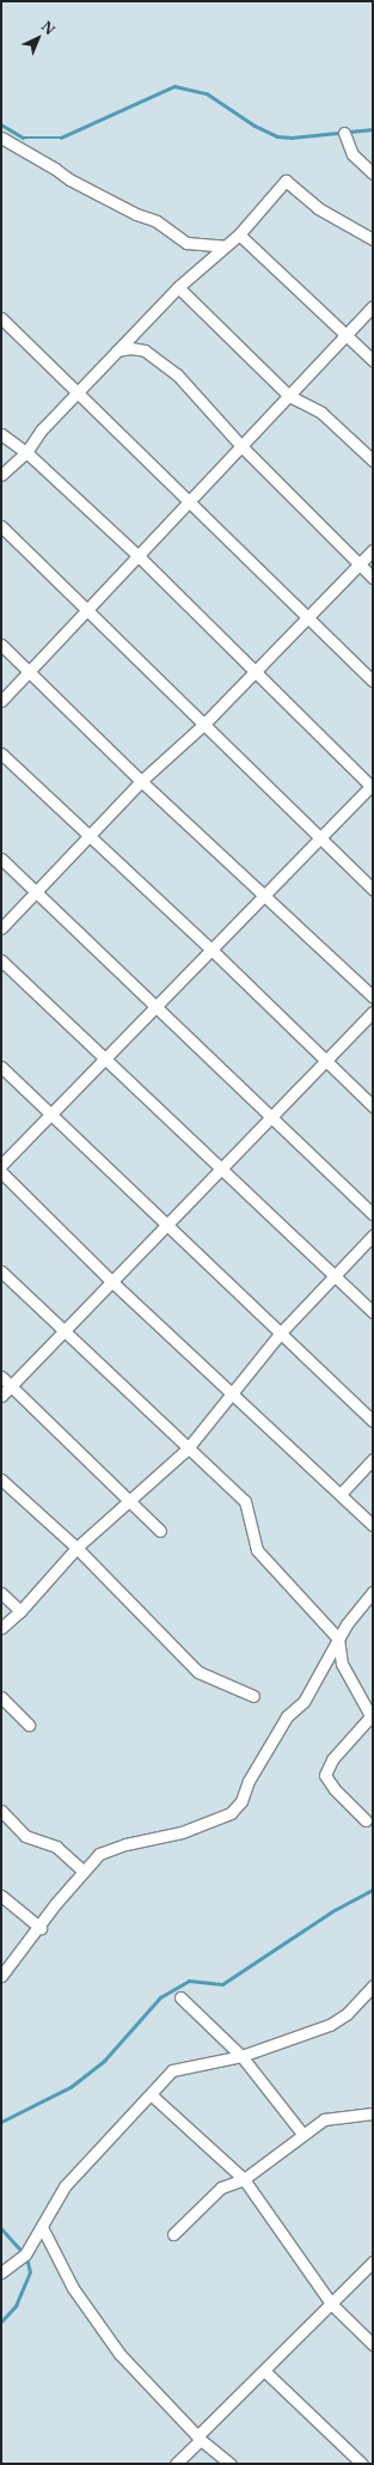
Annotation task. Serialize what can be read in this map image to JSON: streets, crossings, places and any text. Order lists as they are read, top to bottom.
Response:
{
  "north": "top right"
}
